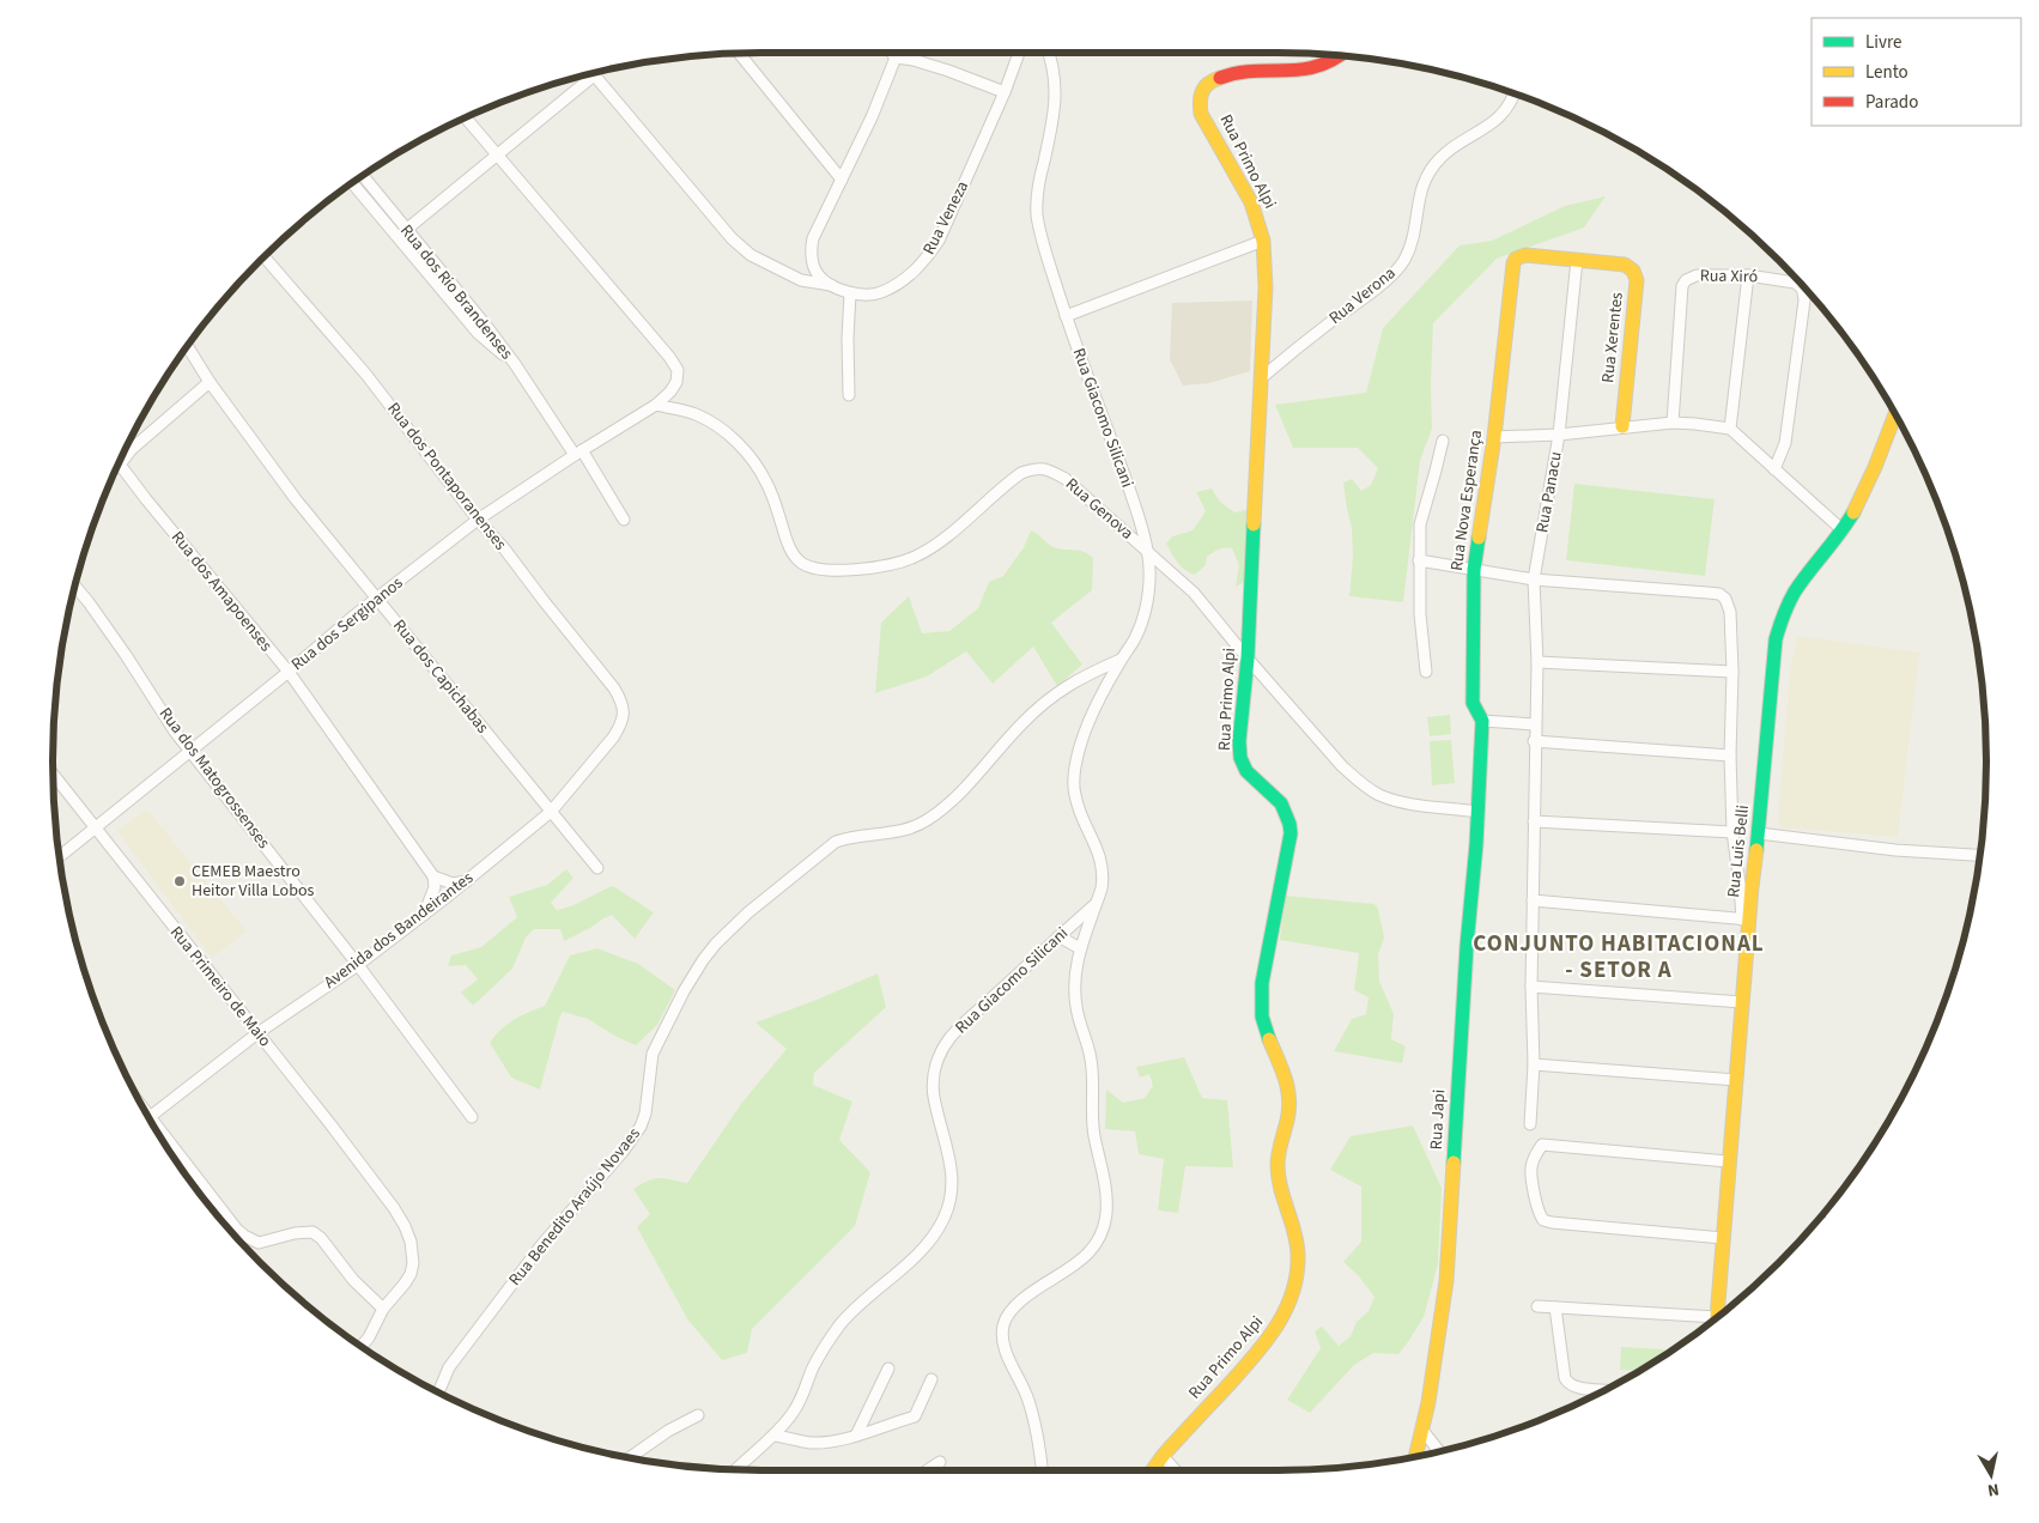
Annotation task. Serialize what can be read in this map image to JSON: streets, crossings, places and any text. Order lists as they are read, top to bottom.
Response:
{
  "streets": {
    "street": [
      "Rua Primo Alpi",
      "Rua Veneza",
      "Rua Xiró",
      "Rua dos Rio Brandenses",
      "Rua Verona",
      "Rua Xerentes",
      "Rua Giacomo Silicani",
      "Rua dos Pontaporanenses",
      "Rua Panacu",
      "Rua Nova Esperança",
      "Rua Genova",
      "Rua dos Amapoenses",
      "Rua dos Sergipanos",
      "Rua dos Capichabas",
      "Rua dos Matogrossenses",
      "Rua Luis Belli",
      "Avenida dos Bandeirantes",
      "Rua Primeiro de Maio",
      "Rua Japi",
      "Rua Benedito Araújo Novaes"
    ]
  },
  "crossings": [
    ["Rua Primo Alpi", "Rua Verona"],
    ["Rua Primo Alpi", "Rua Genova"],
    ["Rua Xerentes", "Rua Panacu"],
    ["Rua Xerentes", "Rua Nova Esperança"],
    ["Rua Giacomo Silicani", "Rua Genova"],
    ["Rua Giacomo Silicani", "Rua Benedito Araújo Novaes"],
    ["Rua dos Pontaporanenses", "Rua dos Sergipanos"],
    ["Rua dos Pontaporanenses", "Avenida dos Bandeirantes"],
    ["Rua Nova Esperança", "Rua Genova"],
    ["Rua Nova Esperança", "Rua Japi"],
    ["Rua Genova", "Rua dos Sergipanos"],
    ["Rua Genova", "Rua Japi"],
    ["Rua dos Amapoenses", "Rua dos Sergipanos"],
    ["Rua dos Sergipanos", "Rua dos Capichabas"],
    ["Rua dos Sergipanos", "Rua dos Matogrossenses"],
    ["Rua dos Sergipanos", "Rua Primeiro de Maio"],
    ["Rua dos Capichabas", "Avenida dos Bandeirantes"],
    ["Rua dos Matogrossenses", "Avenida dos Bandeirantes"],
    ["Avenida dos Bandeirantes", "Rua Primeiro de Maio"]
  ],
  "districts": ["CONJUNTO HABITACIONAL - SETOR A"],
  "places": ["CEMEB Maestro Heitor Villa Lobos"],
  "legend": ["Livre", "Lento", "Parado"],
  "north": "bottom"
}
